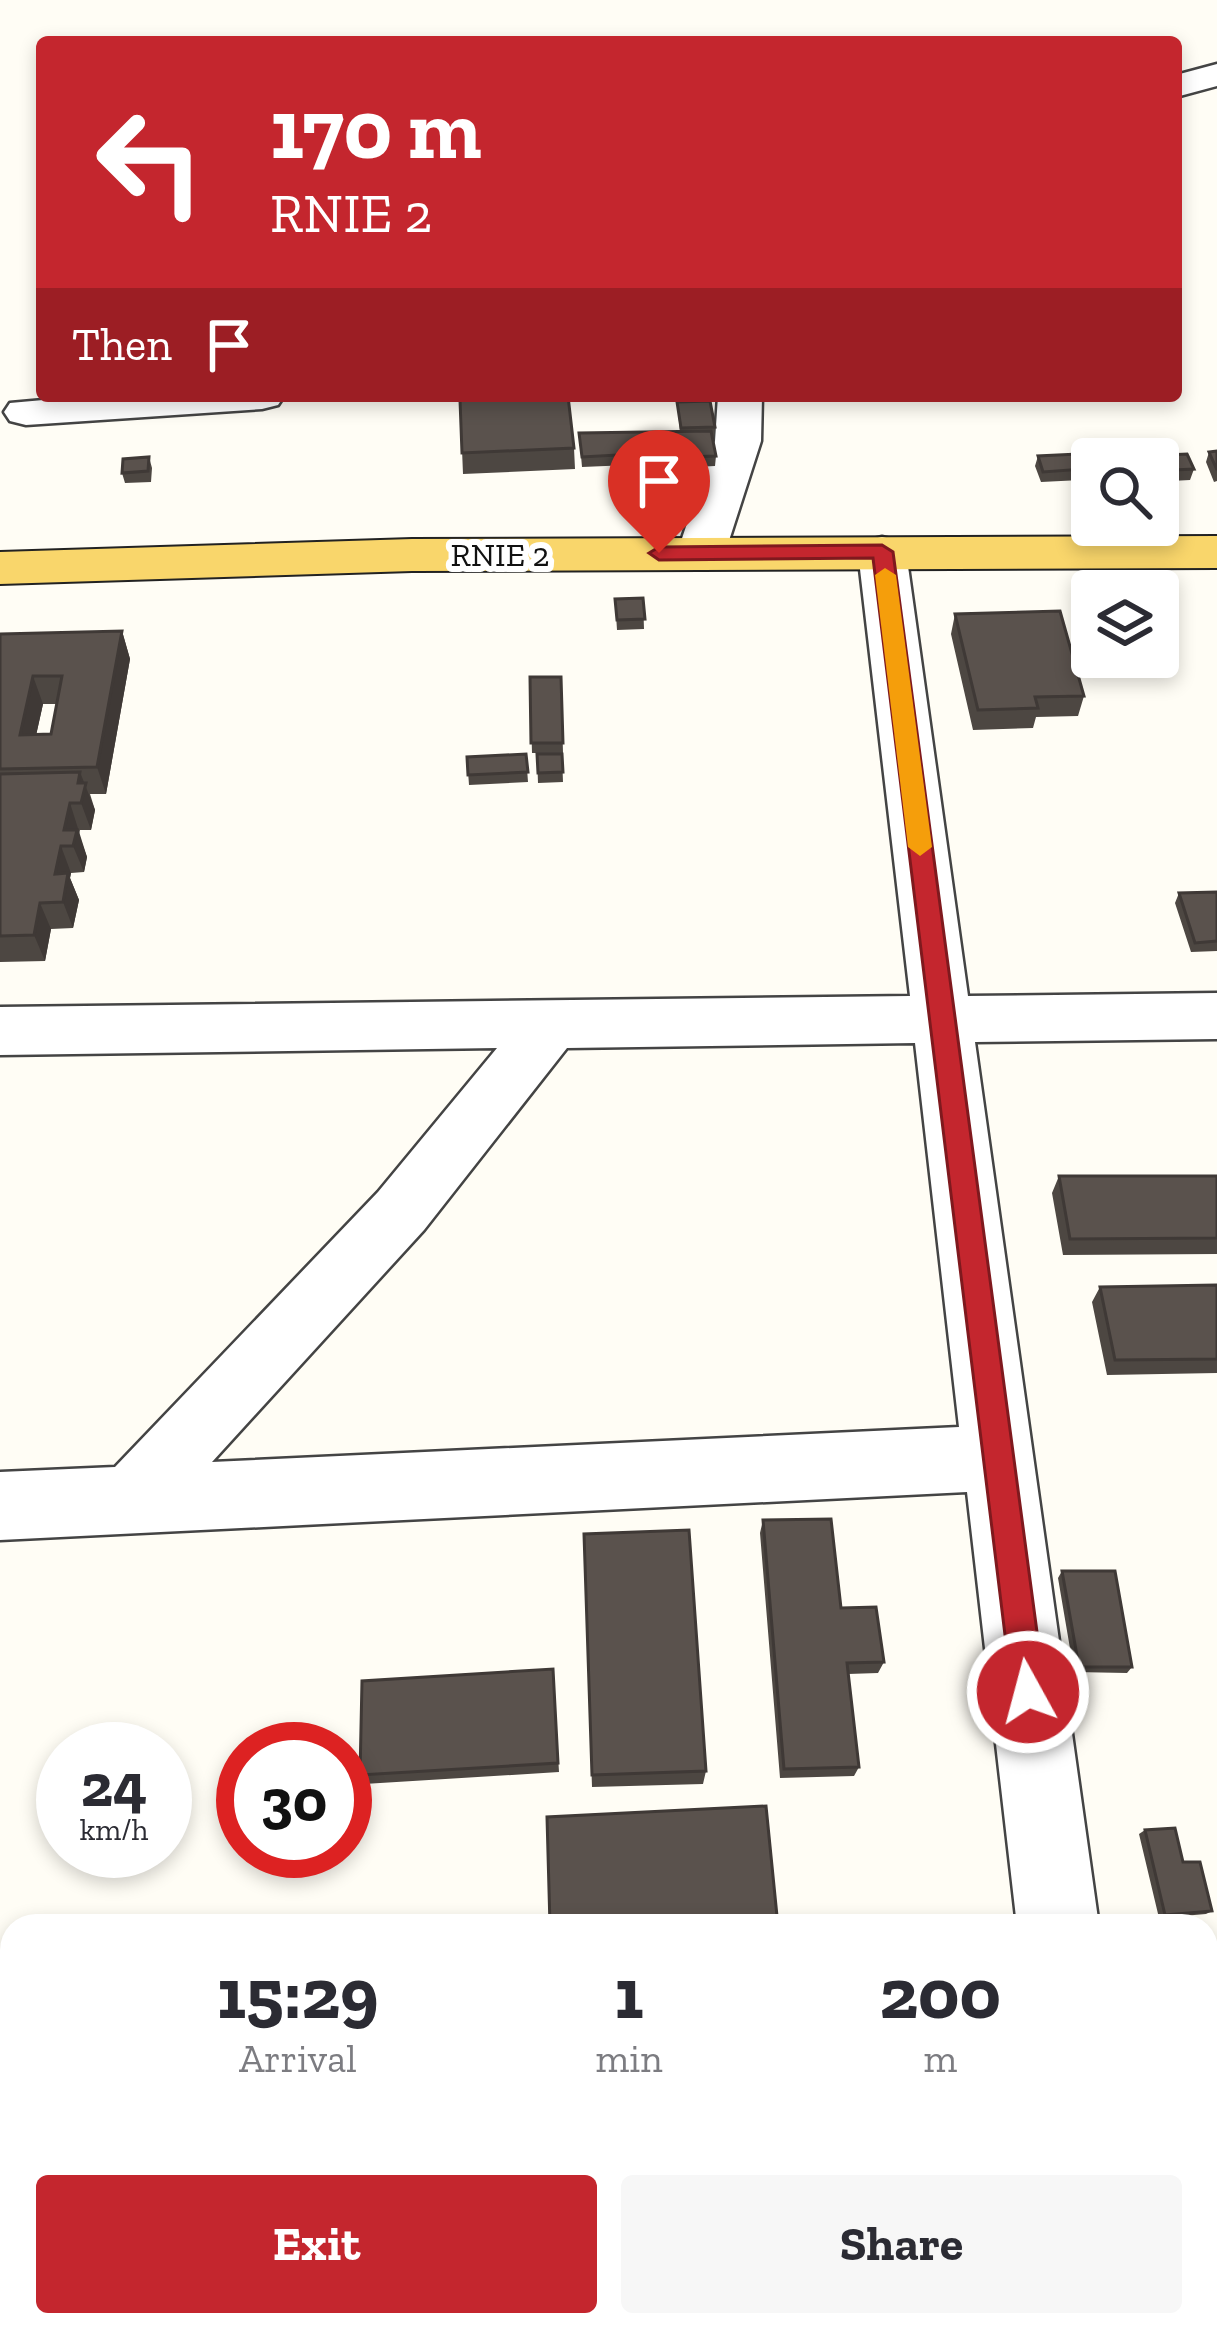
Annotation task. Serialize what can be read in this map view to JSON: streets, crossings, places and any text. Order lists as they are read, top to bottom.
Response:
{
  "streets": {
    "main road": ["RNIE 2"]
  },
  "page": {
    "turn": ["170 m", "RNIE 2"],
    "then": "Then",
    "speed": "24 km/h",
    "limit": "30",
    "eta": [
      "15:29",
      "Arrival",
      "1",
      "min",
      "200",
      "m"
    ],
    "buttons": ["Exit", "Share"]
  }
}
